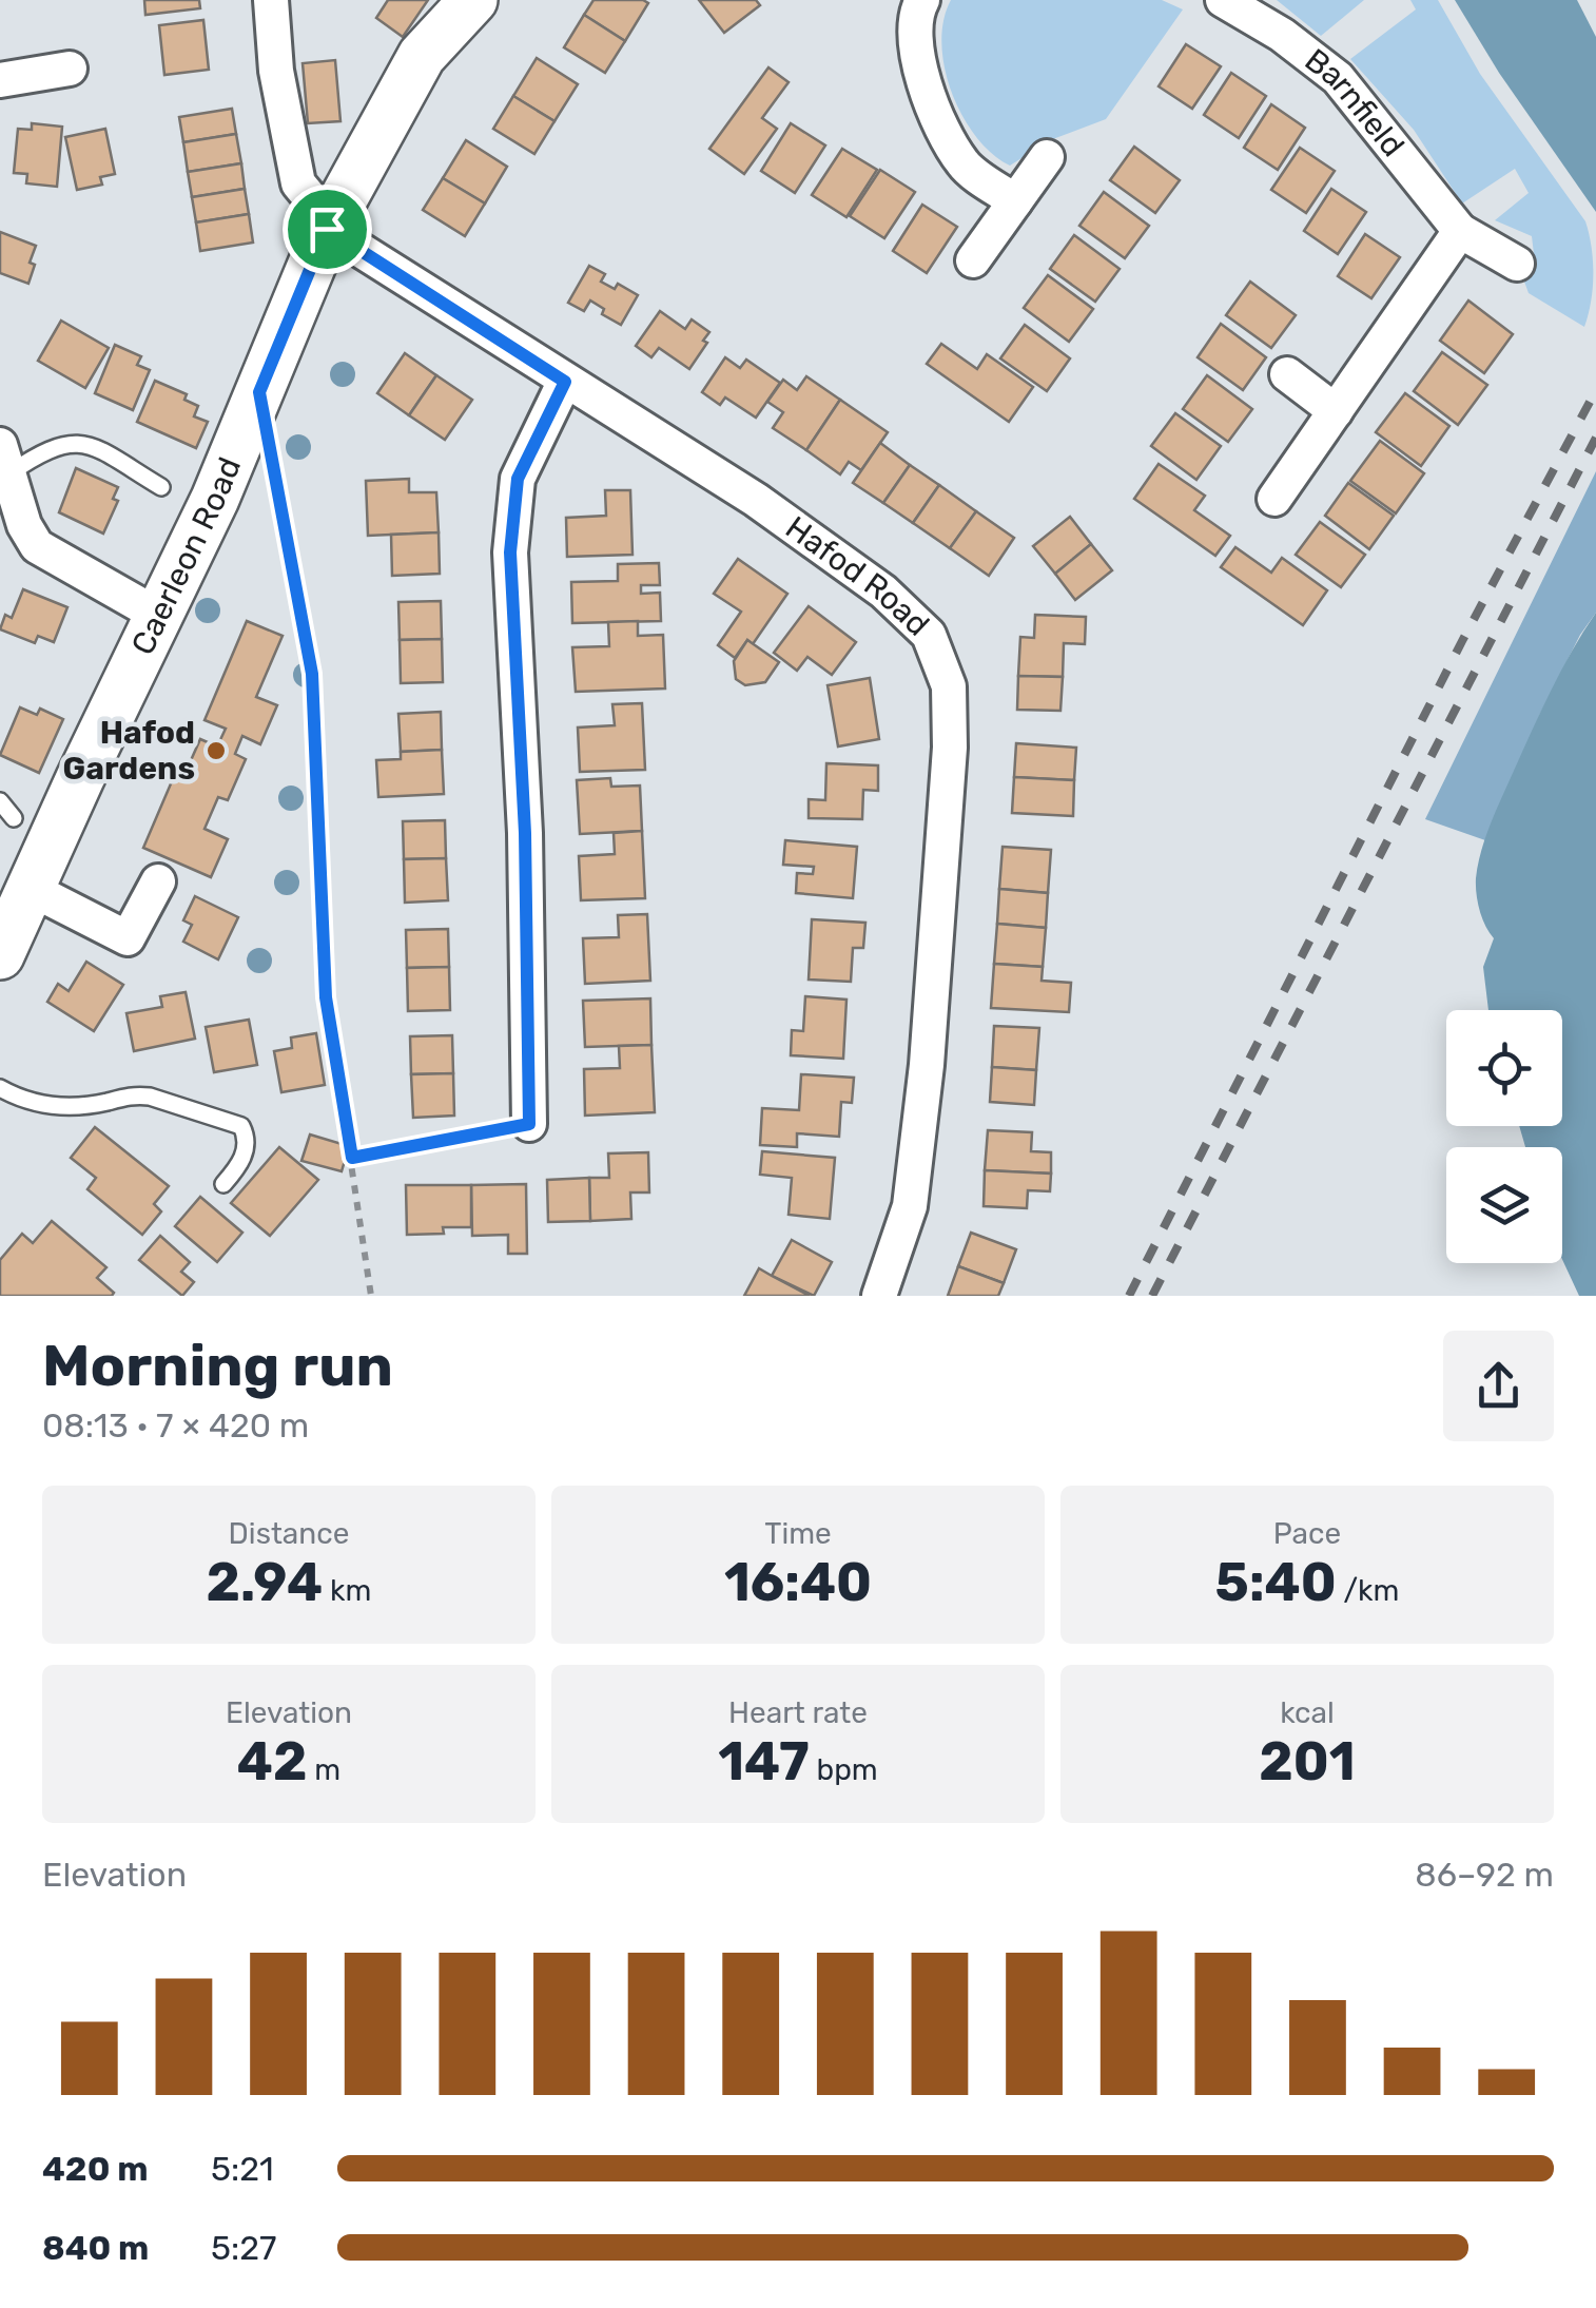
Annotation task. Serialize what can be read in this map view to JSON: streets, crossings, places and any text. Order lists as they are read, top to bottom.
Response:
{
  "streets": {
    "main road": ["Caerleon Road"],
    "street": ["Barnfield", "Hafod Road"]
  },
  "crossings": [
    ["Caerleon Road", "Hafod Road"]
  ],
  "places": ["Hafod Gardens"],
  "page": {
    "heading": ["Morning run", "08:13 · 7 × 420 m"],
    "stats": [
      ["Distance", "2.94 km"],
      ["Time", "16:40"],
      ["Pace", "5:40 /km"],
      ["Elevation", "42 m"],
      ["Heart rate", "147 bpm"],
      ["kcal", "201"]
    ],
    "chart": ["Elevation", "86–92 m"],
    "list": [
      {
        "name": "420 m",
        "note": "5:21"
      },
      {
        "name": "840 m",
        "note": "5:27"
      }
    ]
  }
}
